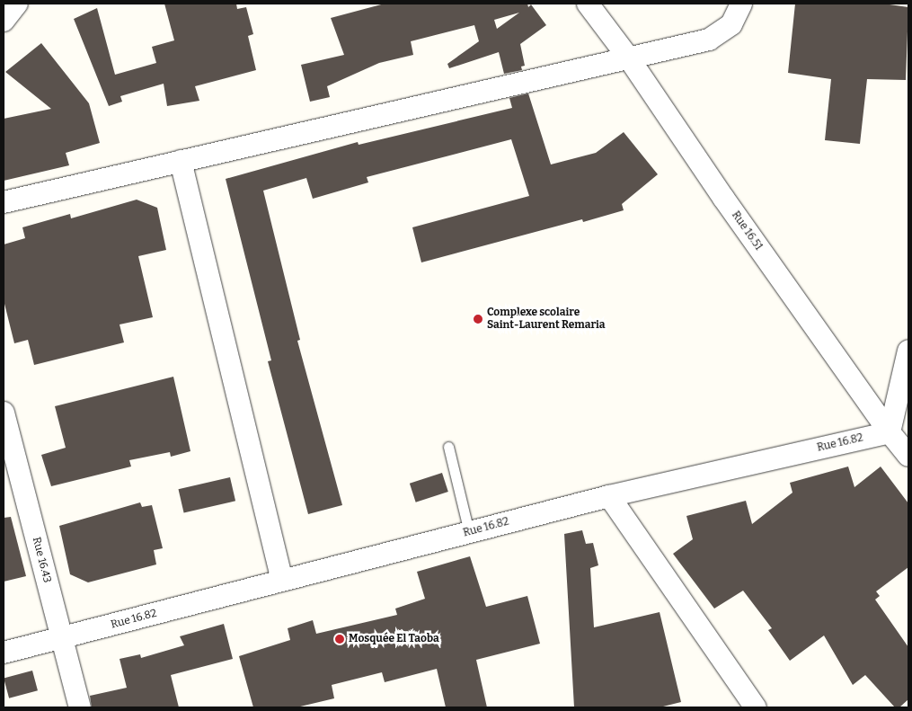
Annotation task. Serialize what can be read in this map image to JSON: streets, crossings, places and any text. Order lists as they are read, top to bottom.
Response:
{
  "streets": {
    "street": ["Rue 16.51", "Rue 16.82", "Rue 16.43"]
  },
  "crossings": [
    ["Rue 16.51", "Rue 16.82"],
    ["Rue 16.82", "Rue 16.43"]
  ],
  "places": ["Complexe scolaire Saint-Laurent Remaria", "Mosquée El Taoba"]
}
